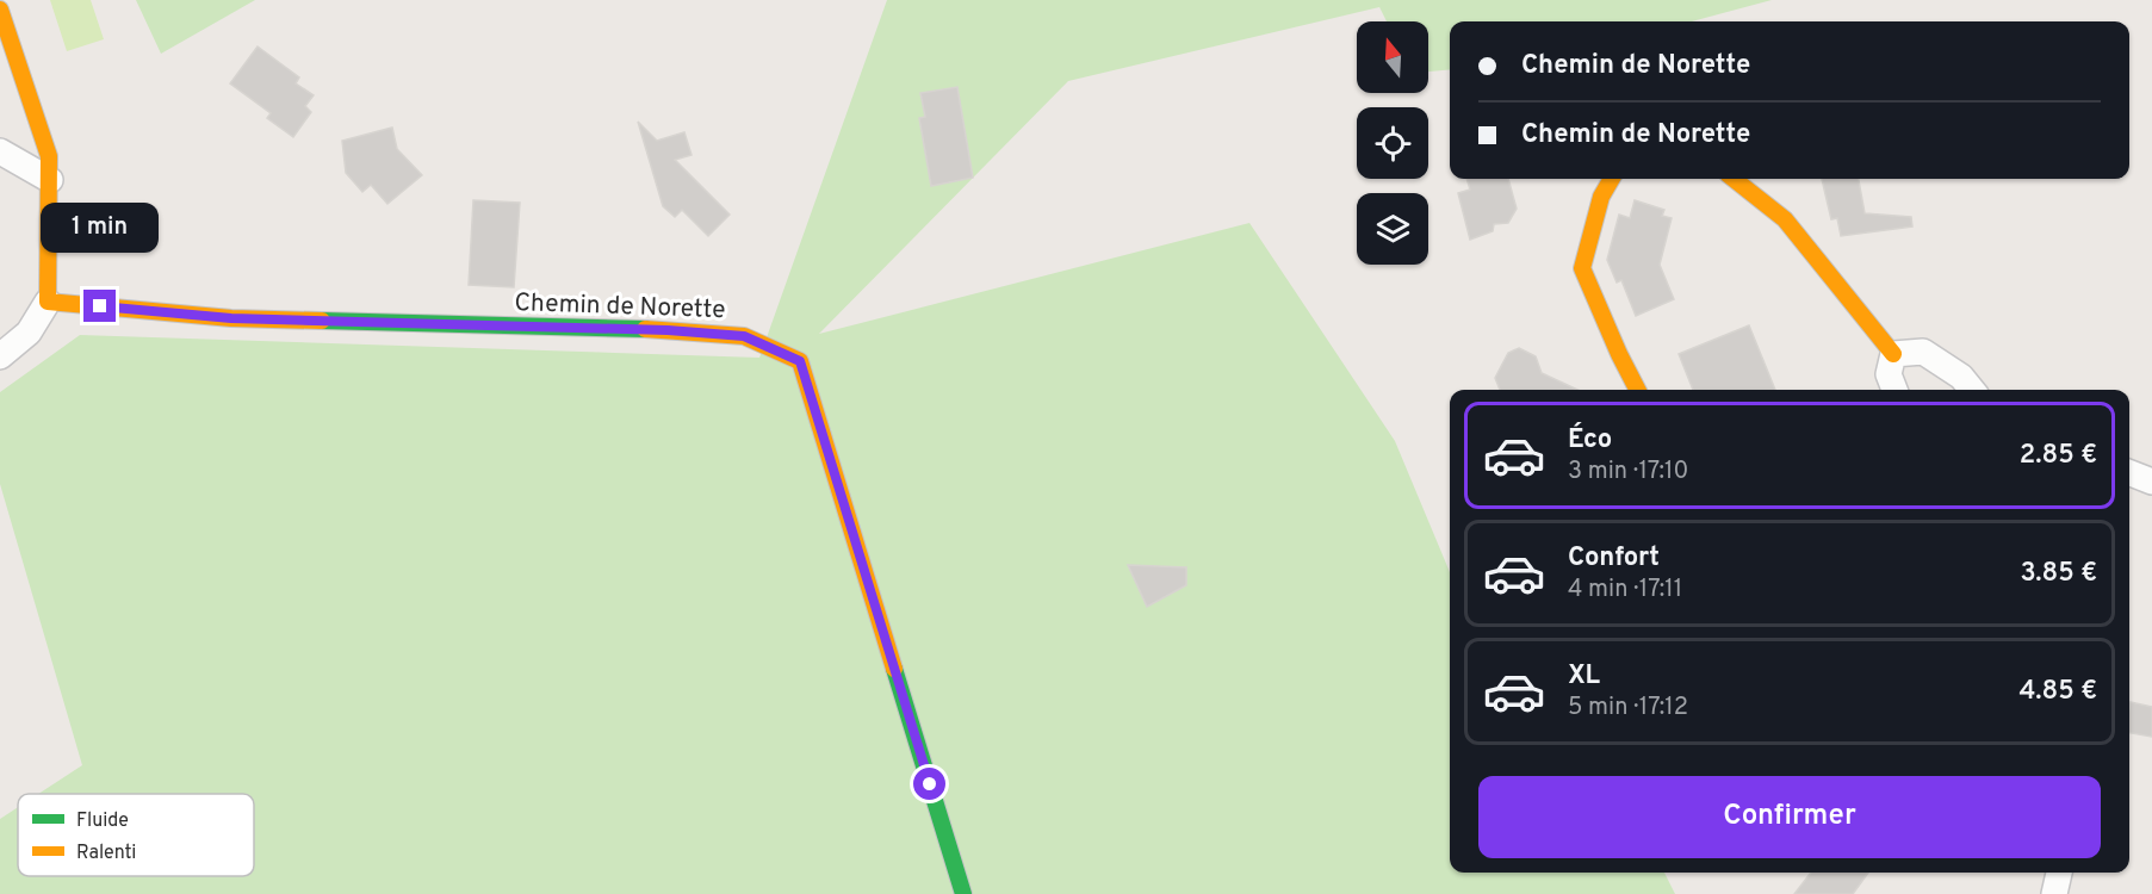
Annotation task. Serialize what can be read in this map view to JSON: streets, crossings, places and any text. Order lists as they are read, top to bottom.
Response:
{
  "streets": {
    "street": ["Chemin de Norette"]
  },
  "legend": ["Fluide", "Ralenti"],
  "north": "top",
  "page": {
    "banner": ["Chemin de Norette", "Chemin de Norette"],
    "bubble": "1 min",
    "list": [
      {
        "name": "Éco",
        "note": "3 min · 17:10",
        "value": "2.85 €"
      },
      {
        "name": "Confort",
        "note": "4 min · 17:11",
        "value": "3.85 €"
      },
      {
        "name": "XL",
        "note": "5 min · 17:12",
        "value": "4.85 €"
      }
    ],
    "buttons": "Confirmer"
  }
}
